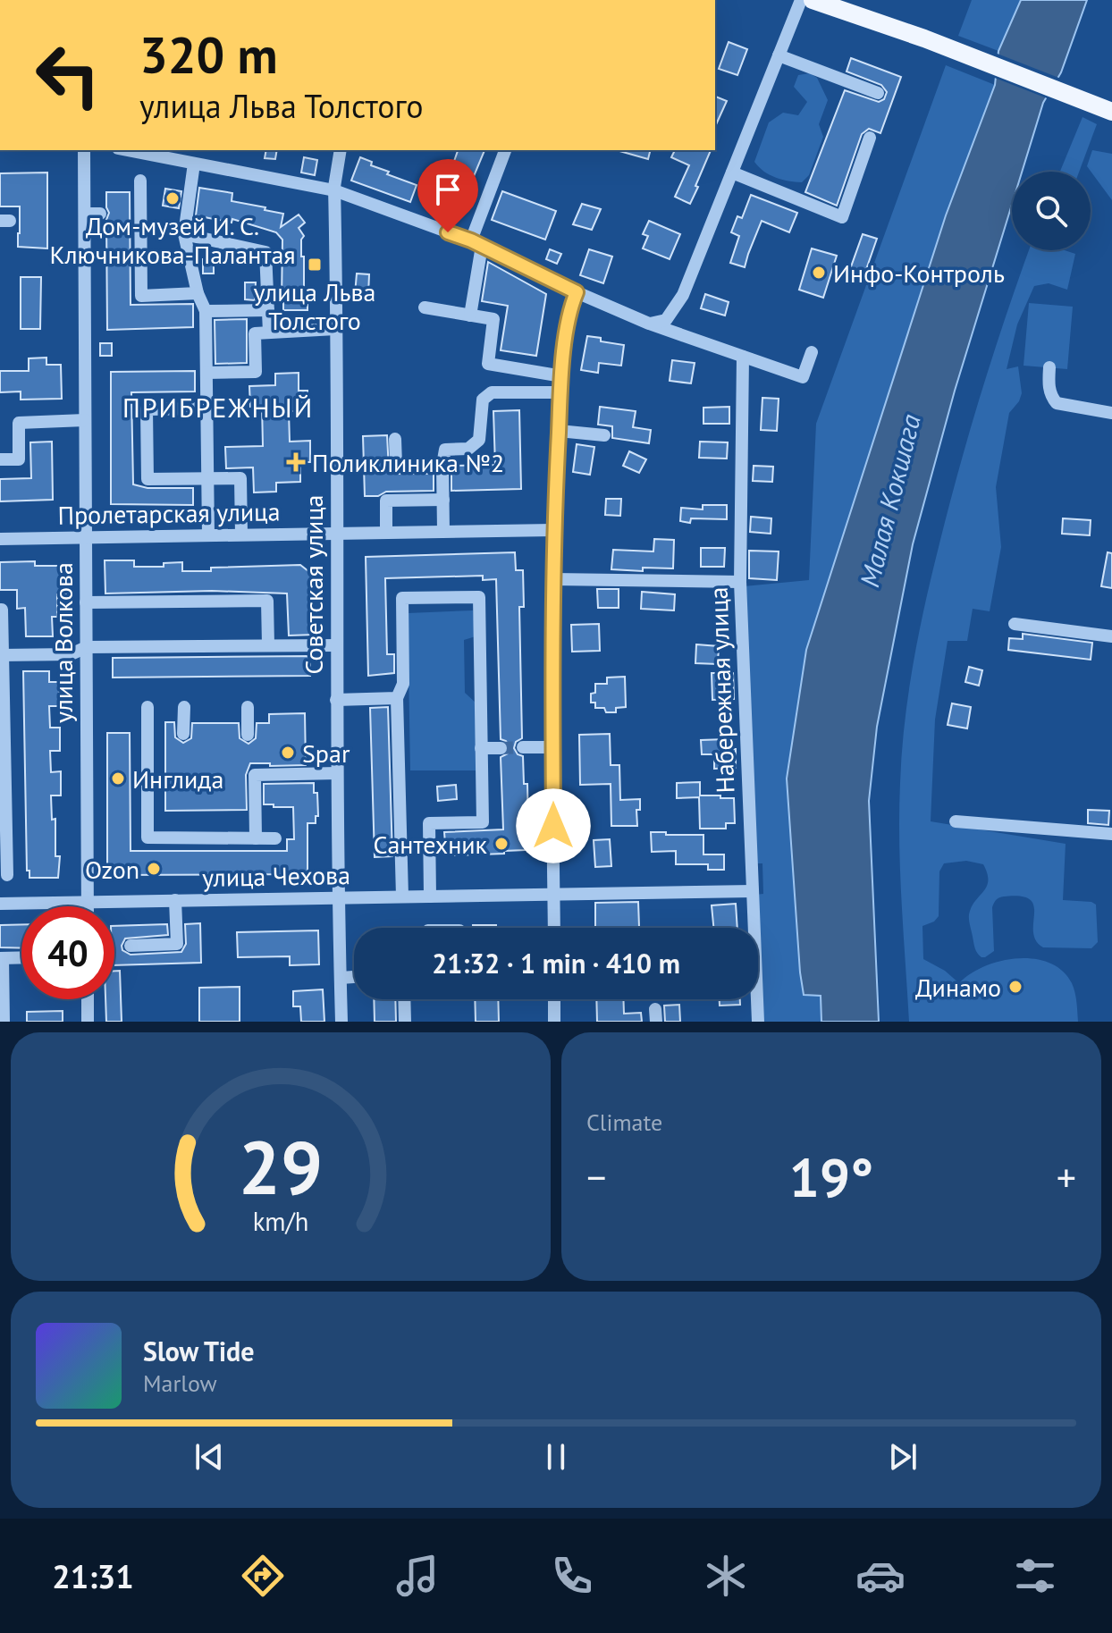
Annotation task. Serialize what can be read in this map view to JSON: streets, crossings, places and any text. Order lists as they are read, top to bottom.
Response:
{
  "streets": {
    "street": [
      "Пролетарская улица",
      "Советская улица",
      "улица Волкова",
      "Набережная улица",
      "улица Чехова"
    ]
  },
  "crossings": [
    ["Пролетарская улица", "Советская улица"],
    ["Пролетарская улица", "улица Волкова"],
    ["Советская улица", "улица Чехова"],
    ["улица Волкова", "улица Чехова"],
    ["Набережная улица", "улица Чехова"]
  ],
  "districts": ["ПРИБРЕЖНЫЙ"],
  "water": ["Малая Кокшага"],
  "places": {
    "other": [
      "Дом-музей И. С. Ключникова-Палантая",
      "Инфо-Контроль",
      "Spar",
      "Инглида",
      "Сантехник",
      "Ozon",
      "Динамо"
    ],
    "transit": ["улица Льва Толстого"],
    "health": ["Поликлиника №2"]
  },
  "page": {
    "turn": ["320 m", "улица Льва Толстого"],
    "limit": "40",
    "trip": "21:32 · 1 min · 410 m",
    "tile": "Climate",
    "heat": ["−", "19°", "+"],
    "song": ["Slow Tide", "Marlow"],
    "tabs": "21:31",
    "gauge": ["29", "km/h"]
  }
}
